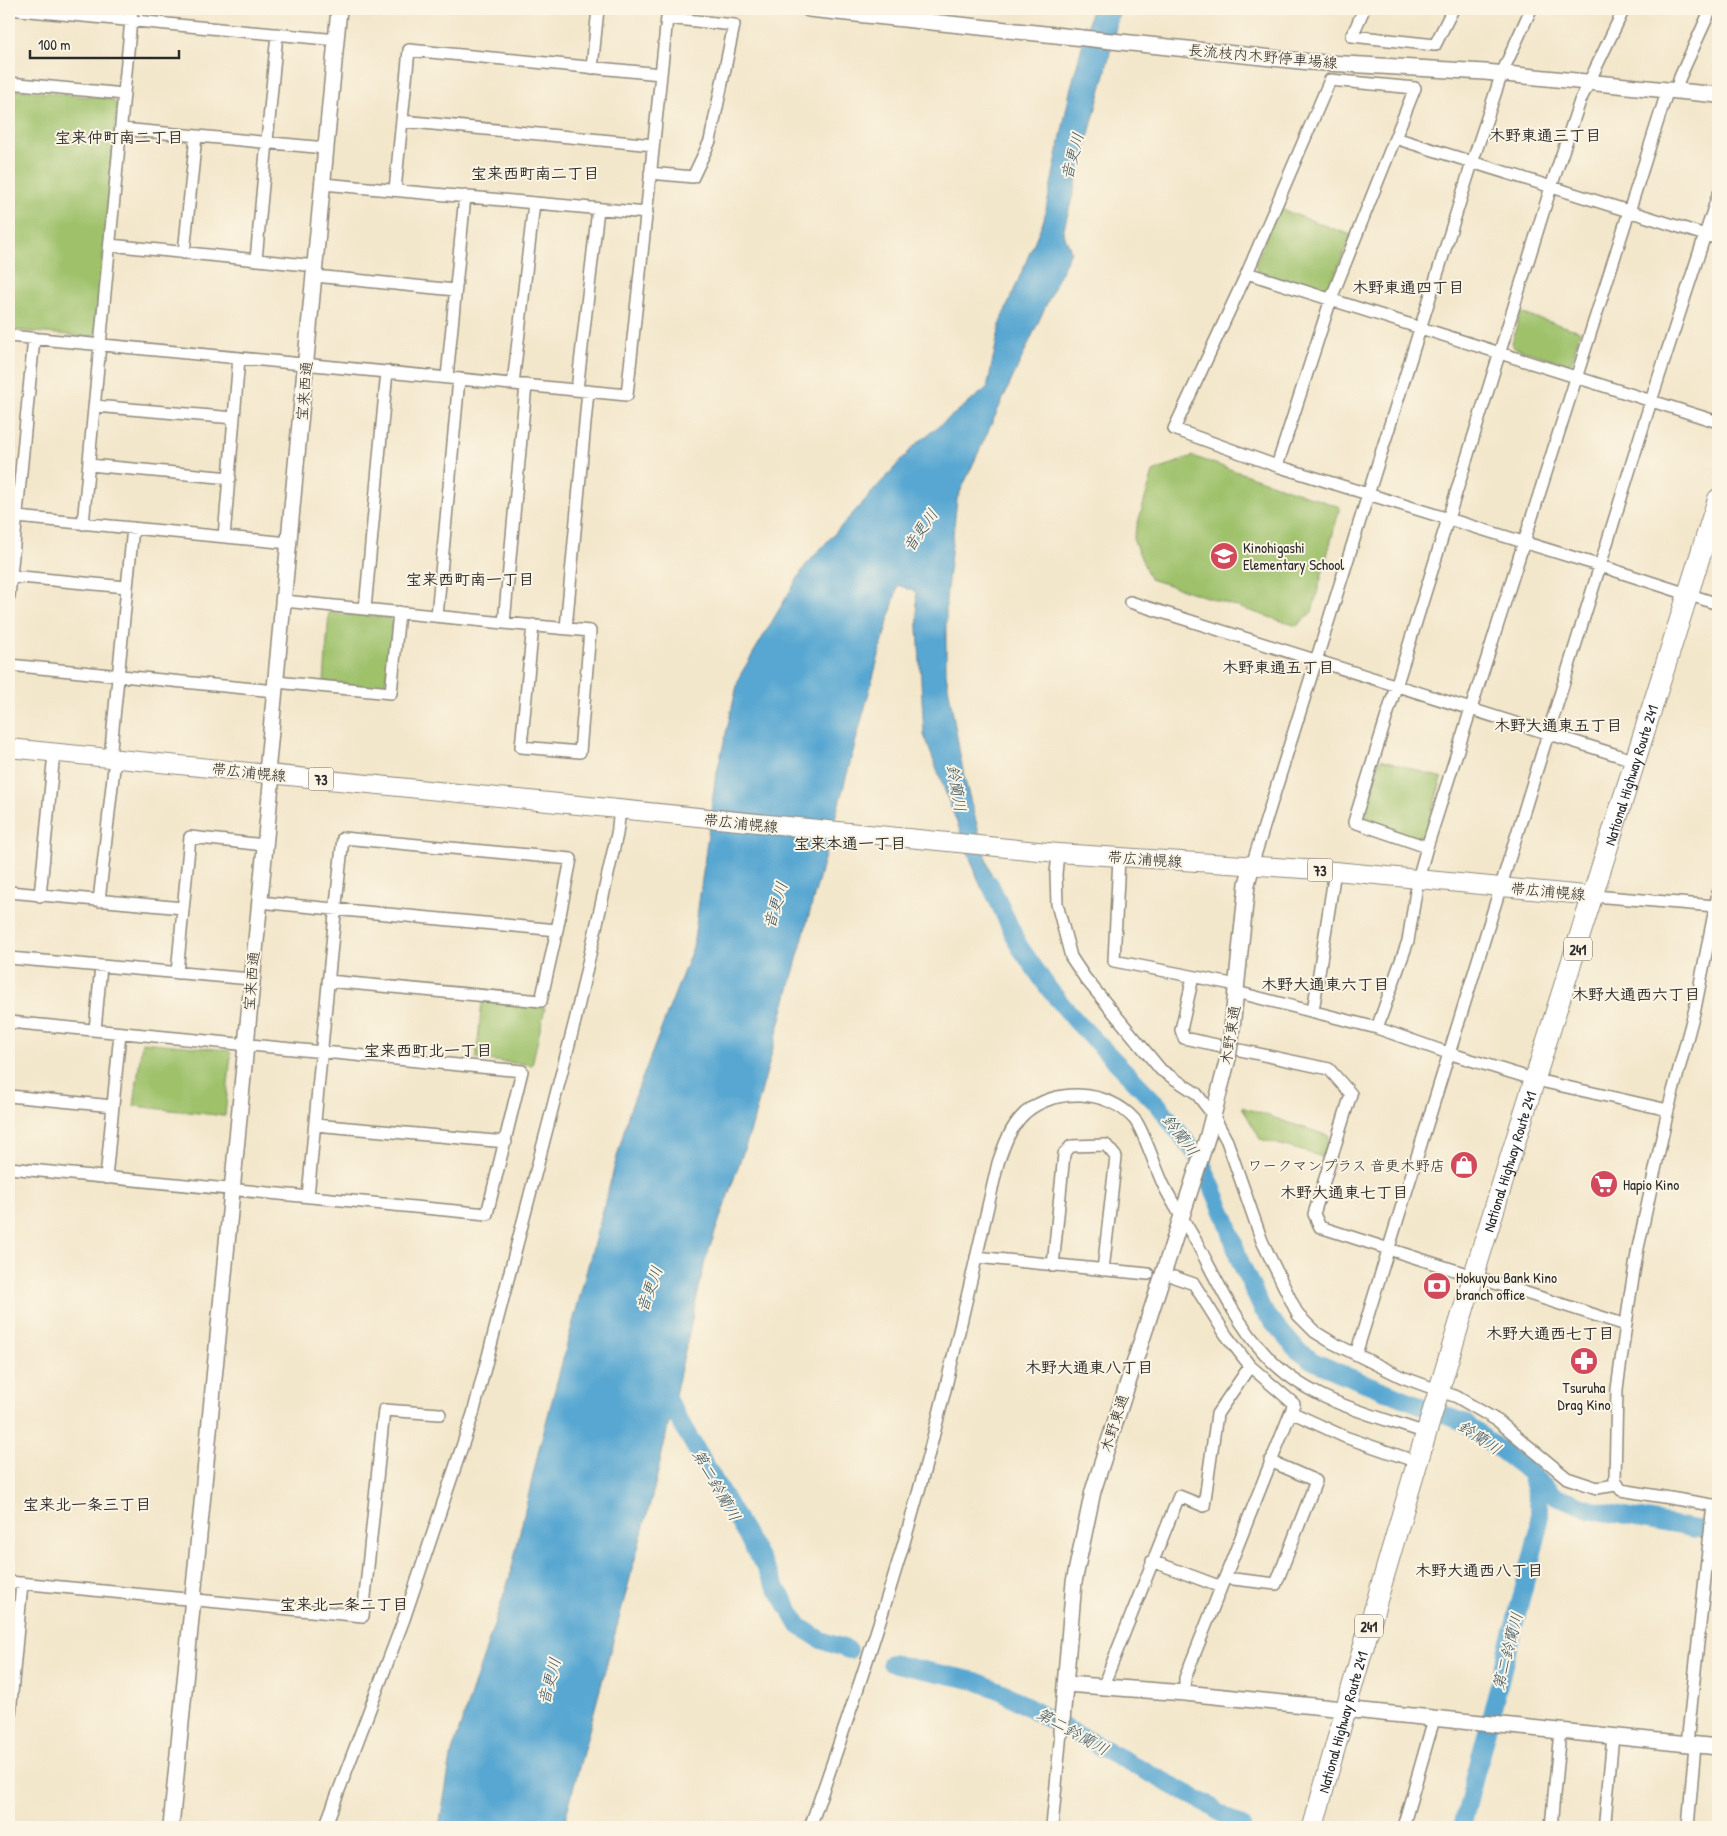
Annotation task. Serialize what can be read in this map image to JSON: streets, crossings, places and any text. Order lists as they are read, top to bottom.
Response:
{
  "streets": {
    "highway": ["National Highway Route 241", "241"],
    "main road": ["帯広浦幌線", "73"],
    "street": ["長流枝内木野停車場線", "宝来西通", "木野東通"]
  },
  "crossings": [
    ["宝来西通", "帯広浦幌線"],
    ["帯広浦幌線", "National Highway Route 241"],
    ["帯広浦幌線", "木野東通"]
  ],
  "districts": [
    "木野東通三丁目",
    "宝来仲町南二丁目",
    "宝来西町南二丁目",
    "木野東通四丁目",
    "宝来西町南一丁目",
    "木野東通五丁目",
    "木野大通東五丁目",
    "宝来本通一丁目",
    "木野大通東六丁目",
    "木野大通西六丁目",
    "宝来西町北一丁目",
    "木野大通東七丁目",
    "木野大通西七丁目",
    "木野大通東八丁目",
    "宝来北一条三丁目",
    "木野大通西八丁目",
    "宝来北一条二丁目"
  ],
  "water": ["音更川", "鈴蘭川", "第二鈴蘭川"],
  "places": {
    "school or university": ["Kinohigashi Elementary School"],
    "shop": ["ワークマンプラス 音更木野店"],
    "supermarket": ["Hapio Kino"],
    "bank": ["Hokuyou Bank Kino branch office"],
    "pharmacy": ["Tsuruha Drag Kino"]
  },
  "scale_bar": "100 m"
}
